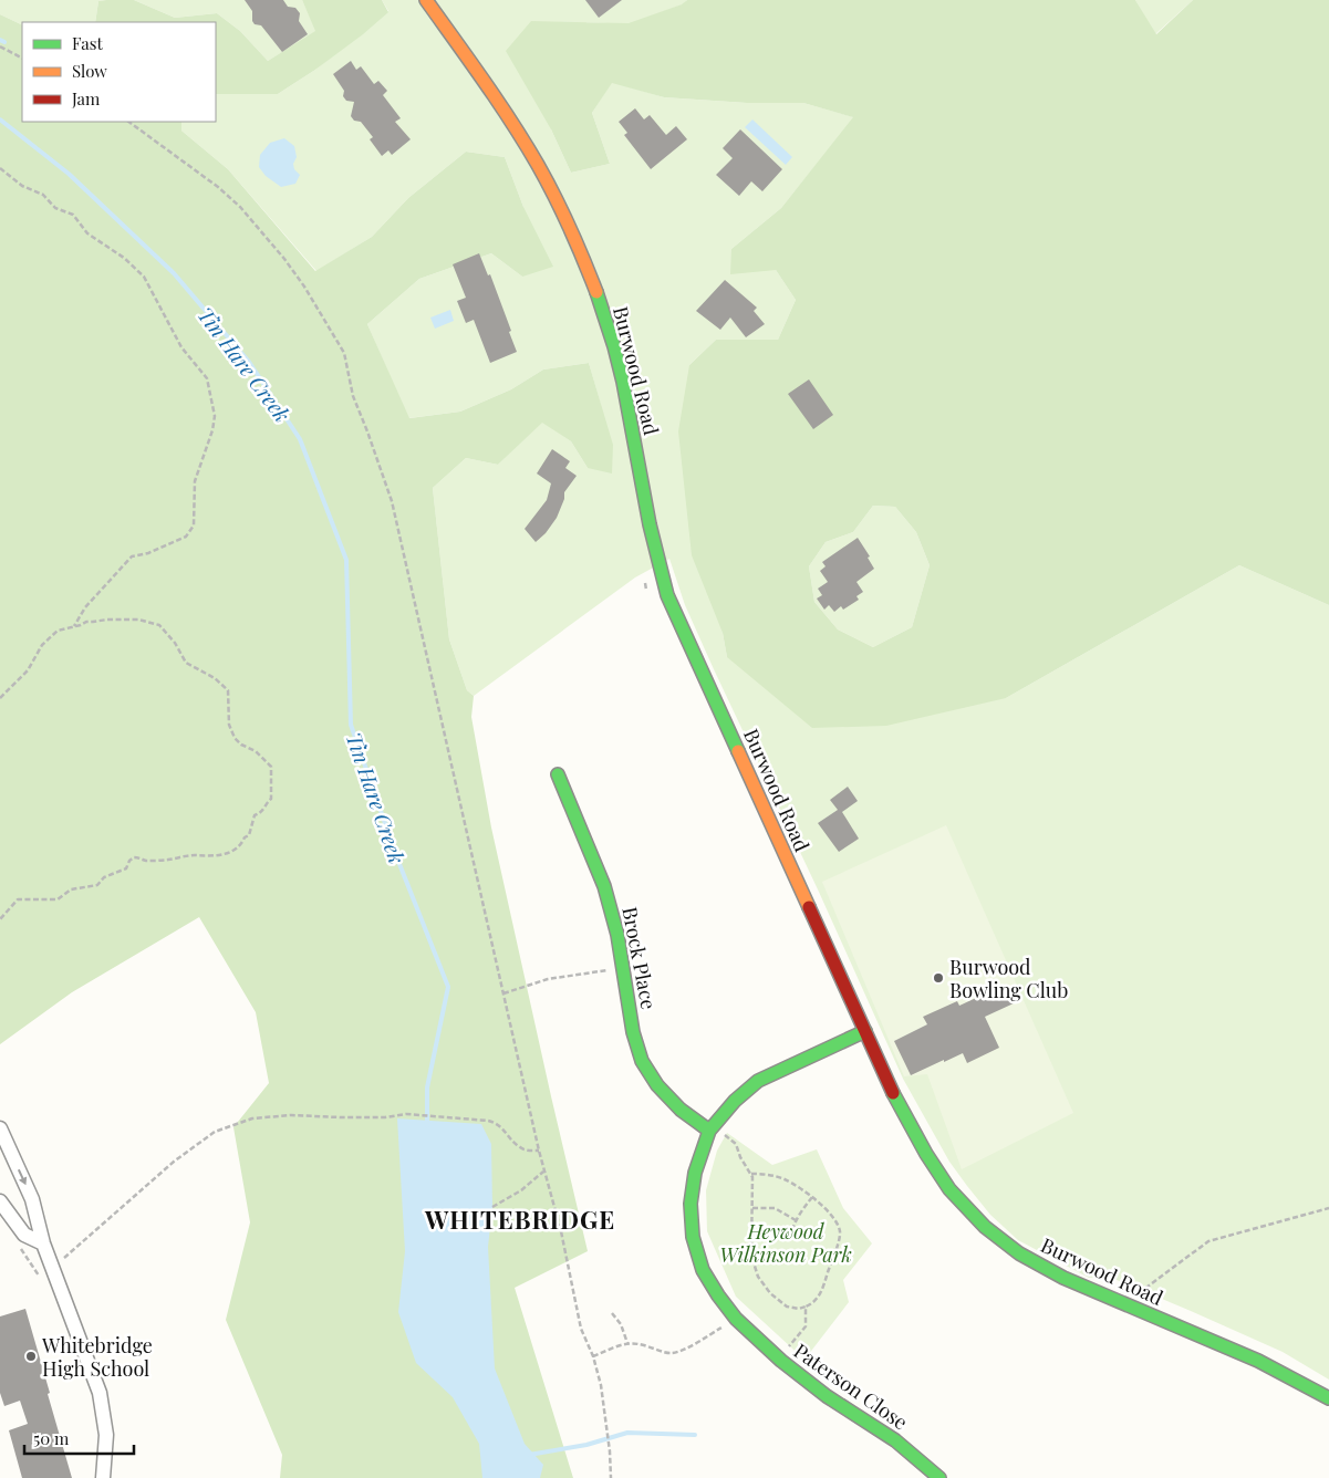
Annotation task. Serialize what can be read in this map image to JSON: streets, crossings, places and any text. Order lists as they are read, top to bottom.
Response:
{
  "streets": {
    "main road": ["Burwood Road", "Brock Place", "Paterson Close"]
  },
  "crossings": [
    ["Burwood Road", "Paterson Close"],
    ["Brock Place", "Paterson Close"]
  ],
  "districts": ["WHITEBRIDGE"],
  "water": ["Tin Hare Creek"],
  "parks": ["Heywood Wilkinson Park"],
  "places": ["Burwood Bowling Club", "Whitebridge High School"],
  "legend": ["Fast", "Slow", "Jam"],
  "scale_bar": "50 m"
}
